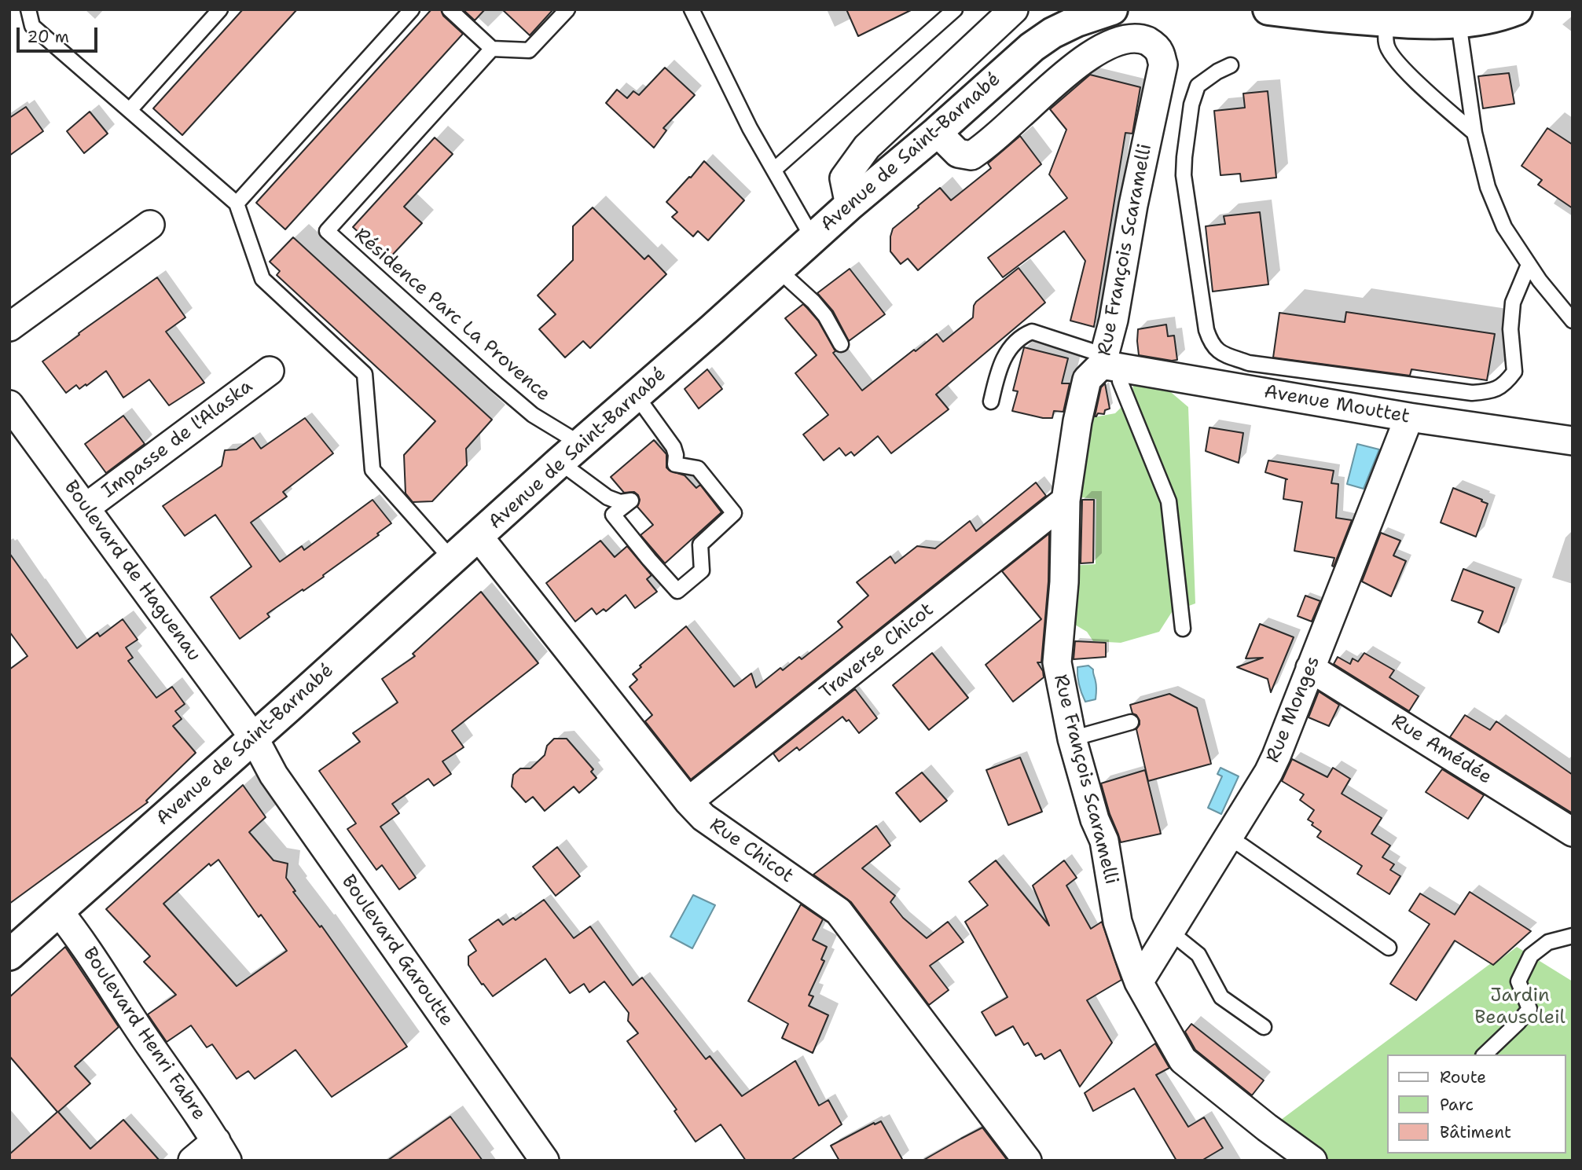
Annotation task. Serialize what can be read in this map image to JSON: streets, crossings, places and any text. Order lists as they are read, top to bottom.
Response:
{
  "streets": {
    "main road": ["Avenue de Saint-Barnabé"],
    "street": [
      "Rue François Scaramelli",
      "Avenue Mouttet",
      "Impasse de l'Alaska",
      "Boulevard de Haguenau",
      "Traverse Chicot",
      "Rue Monges",
      "Rue Amédée",
      "Rue Chicot",
      "Boulevard Garoutte",
      "Boulevard Henri Fabre"
    ],
    "lane": ["Résidence Parc La Provence"]
  },
  "crossings": [
    ["Avenue de Saint-Barnabé", "Rue François Scaramelli"],
    ["Avenue de Saint-Barnabé", "Résidence Parc La Provence"],
    ["Avenue de Saint-Barnabé", "Boulevard de Haguenau"],
    ["Avenue de Saint-Barnabé", "Rue Chicot"],
    ["Avenue de Saint-Barnabé", "Boulevard Garoutte"],
    ["Avenue de Saint-Barnabé", "Boulevard Henri Fabre"],
    ["Rue François Scaramelli", "Avenue Mouttet"],
    ["Rue François Scaramelli", "Traverse Chicot"],
    ["Rue François Scaramelli", "Rue Monges"],
    ["Avenue Mouttet", "Rue Monges"],
    ["Impasse de l'Alaska", "Boulevard de Haguenau"],
    ["Boulevard de Haguenau", "Boulevard Garoutte"],
    ["Traverse Chicot", "Rue Chicot"],
    ["Rue Monges", "Rue Amédée"]
  ],
  "parks": ["Jardin Beausoleil"],
  "legend": ["Route", "Parc", "Bâtiment"],
  "scale_bar": "20 m"
}
